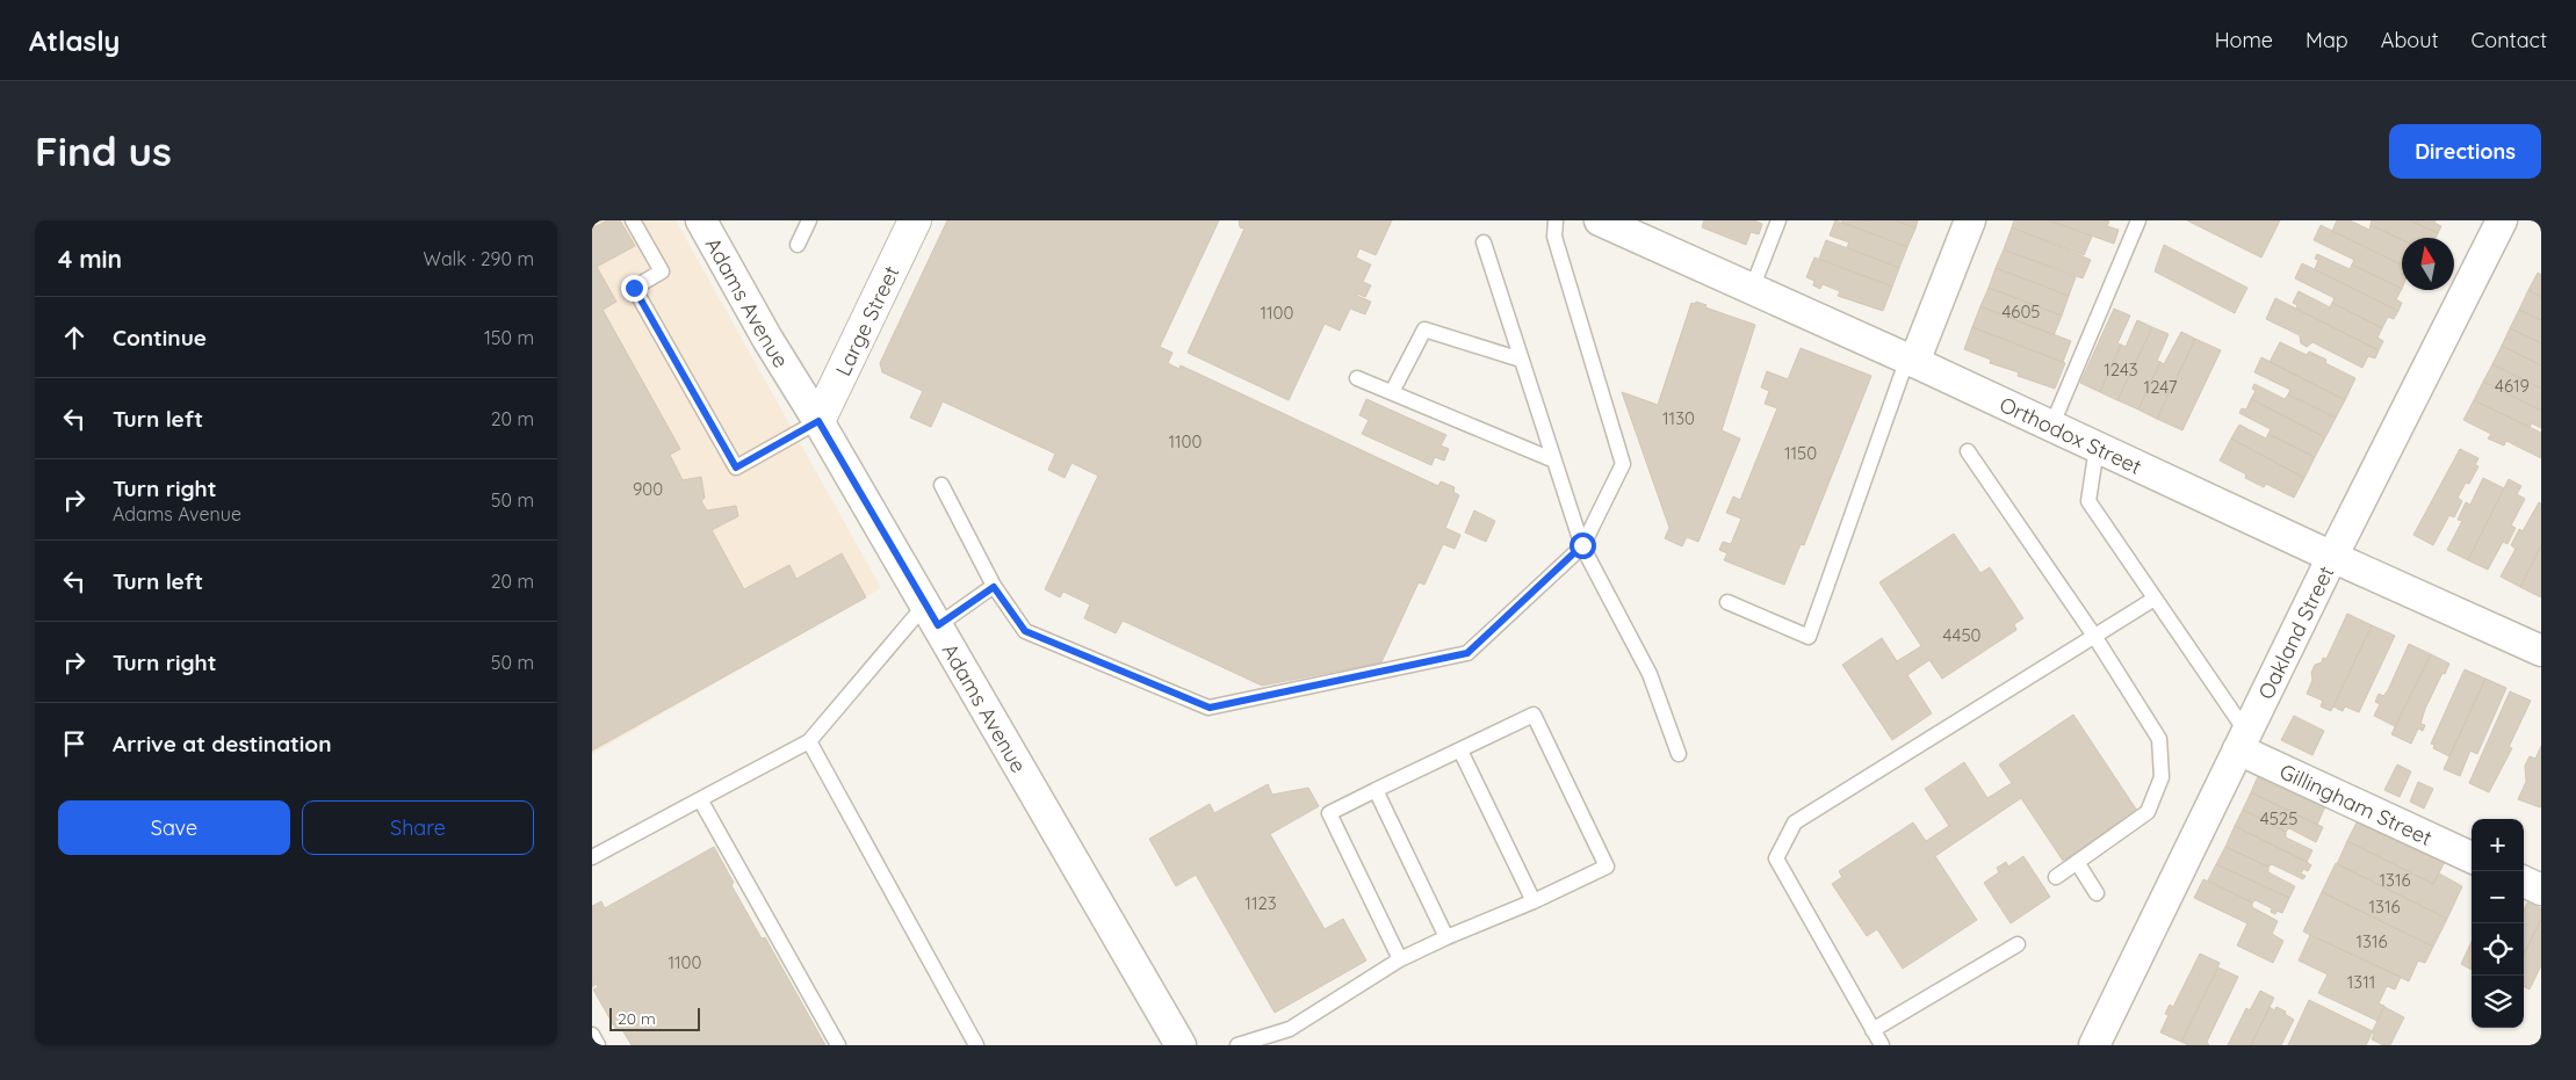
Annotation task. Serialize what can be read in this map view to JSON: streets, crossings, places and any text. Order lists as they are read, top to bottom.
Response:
{
  "streets": {
    "street": [
      "Adams Avenue",
      "Large Street",
      "Orthodox Street",
      "Oakland Street",
      "Gillingham Street"
    ]
  },
  "crossings": [
    ["Adams Avenue", "Large Street"],
    ["Orthodox Street", "Oakland Street"],
    ["Oakland Street", "Gillingham Street"]
  ],
  "house_numbers": [
    "4605",
    "1100",
    "1243",
    "4619",
    "1247",
    "1130",
    "1100",
    "1150",
    "900",
    "4450",
    "4525",
    "1316",
    "1123",
    "1316",
    "1316",
    "1100",
    "1311"
  ],
  "scale_bar": "20 m",
  "north": "top",
  "page": {
    "header": "Atlasly",
    "nav": [
      "Home",
      "Map",
      "About",
      "Contact"
    ],
    "buttons": [
      "Directions",
      ["Save", "Share"]
    ],
    "title": "Find us",
    "heading": ["4 min", "Walk · 290 m"],
    "list": [
      ["Continue", "150 m"],
      ["Turn left", "20 m"],
      ["Turn right", "Adams Avenue", "50 m"],
      ["Turn left", "20 m"],
      ["Turn right", "50 m"],
      "Arrive at destination"
    ],
    "map_buttons": ["+", "−"],
    "scale": "20 m"
  }
}
